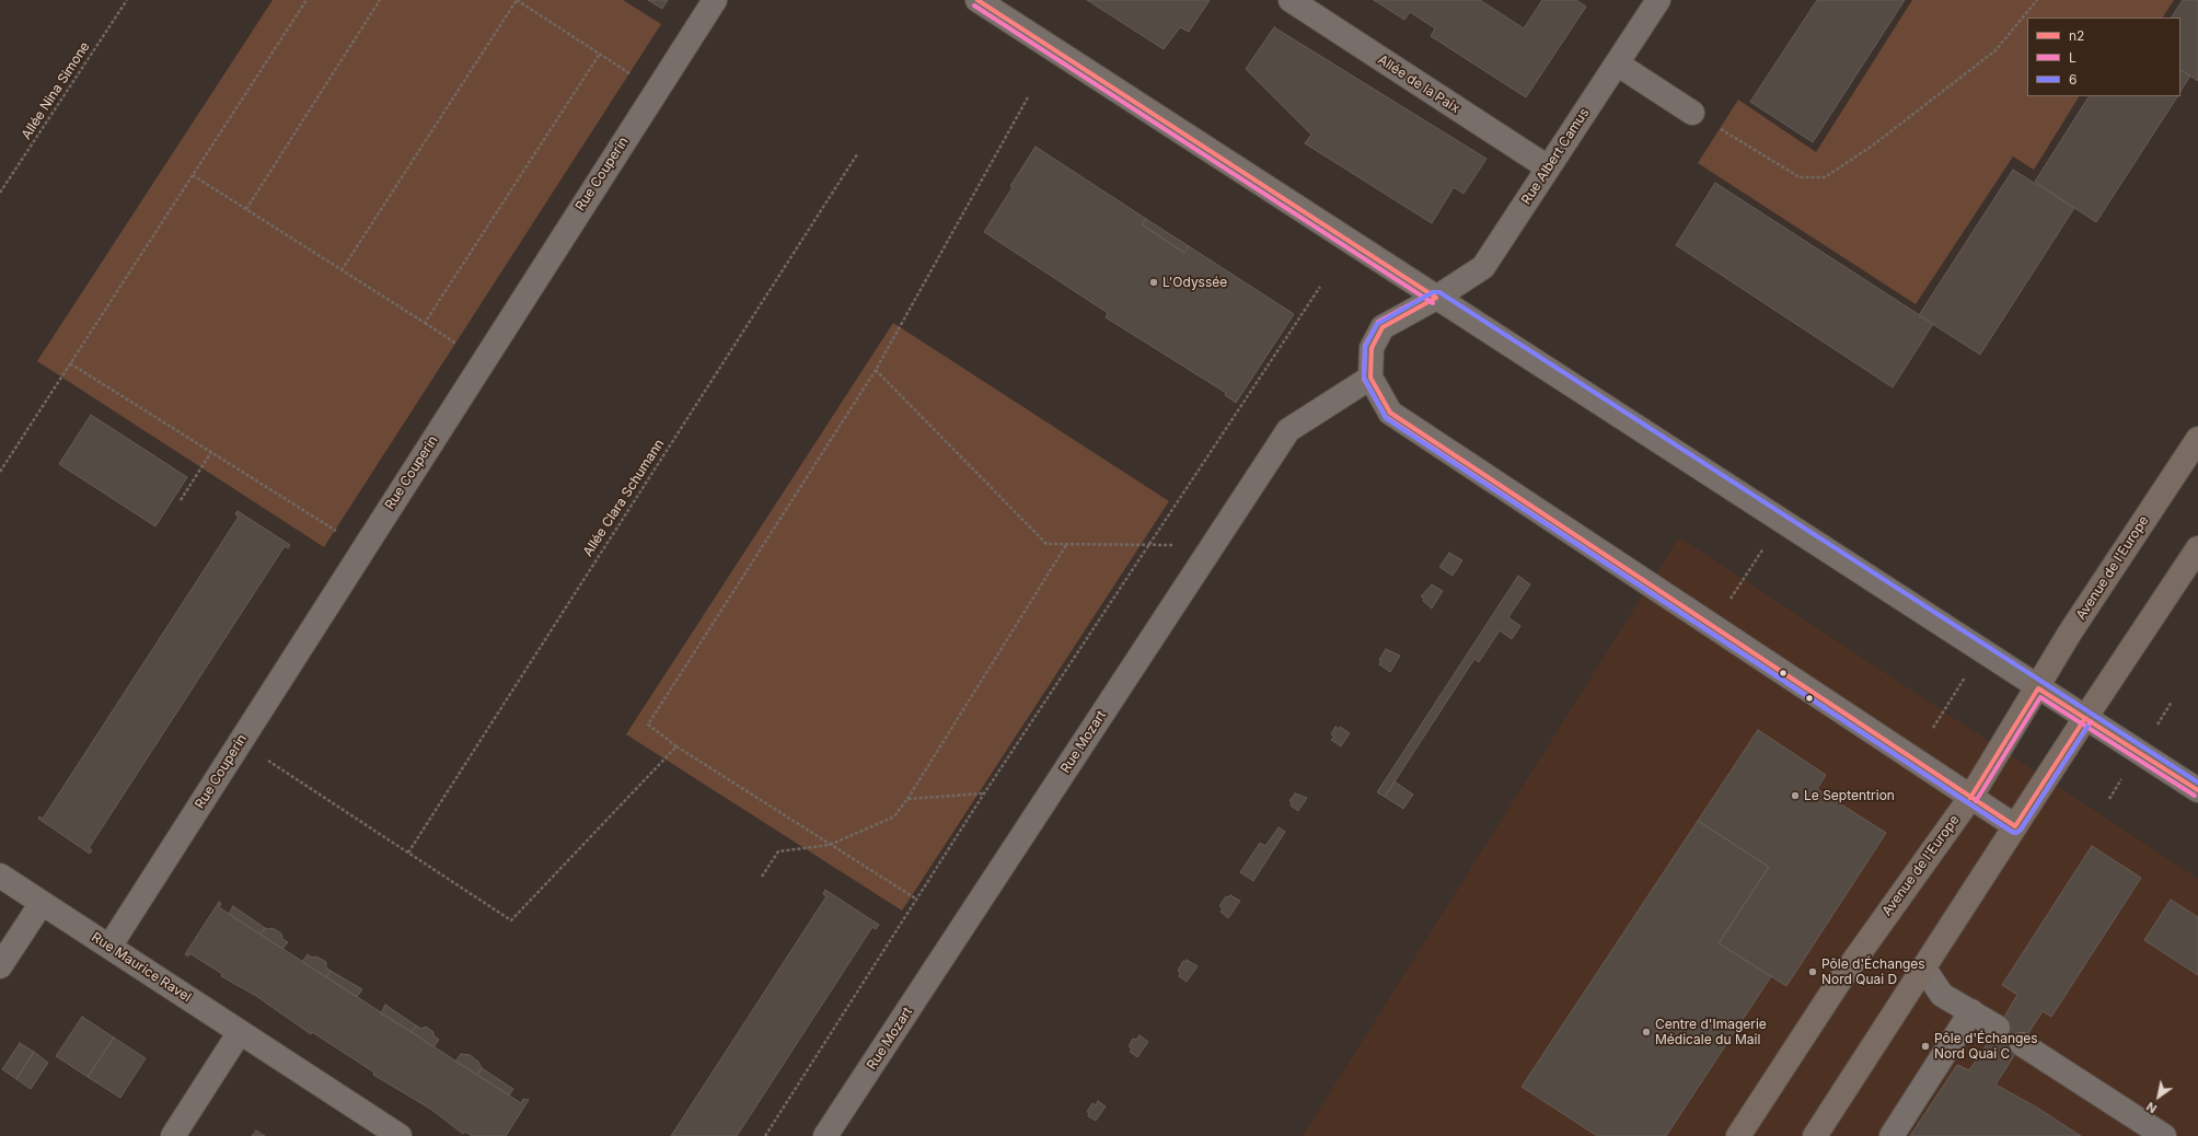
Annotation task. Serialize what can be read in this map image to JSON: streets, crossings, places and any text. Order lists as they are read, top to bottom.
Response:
{
  "streets": {
    "main road": ["Avenue de l'Europe"],
    "street": [
      "Allée de la Paix",
      "Rue Albert Camus",
      "Rue Couperin",
      "Rue Mozart",
      "Rue Maurice Ravel"
    ],
    "path": ["Allée Nina Simone", "Allée Clara Schumann"]
  },
  "crossings": [
    ["Allée de la Paix", "Rue Albert Camus"],
    ["Rue Albert Camus", "Rue Mozart"],
    ["Rue Couperin", "Rue Maurice Ravel"]
  ],
  "places": [
    "L'Odyssée",
    "Le Septentrion",
    "Pôle d'Échanges Nord Quai D",
    "Centre d'Imagerie Médicale du Mail",
    "Pôle d'Échanges Nord Quai C"
  ],
  "lines": ["transit line n2", "transit line L", "transit line 6"],
  "legend": ["n2", "L", "6"],
  "north": "bottom left"
}
